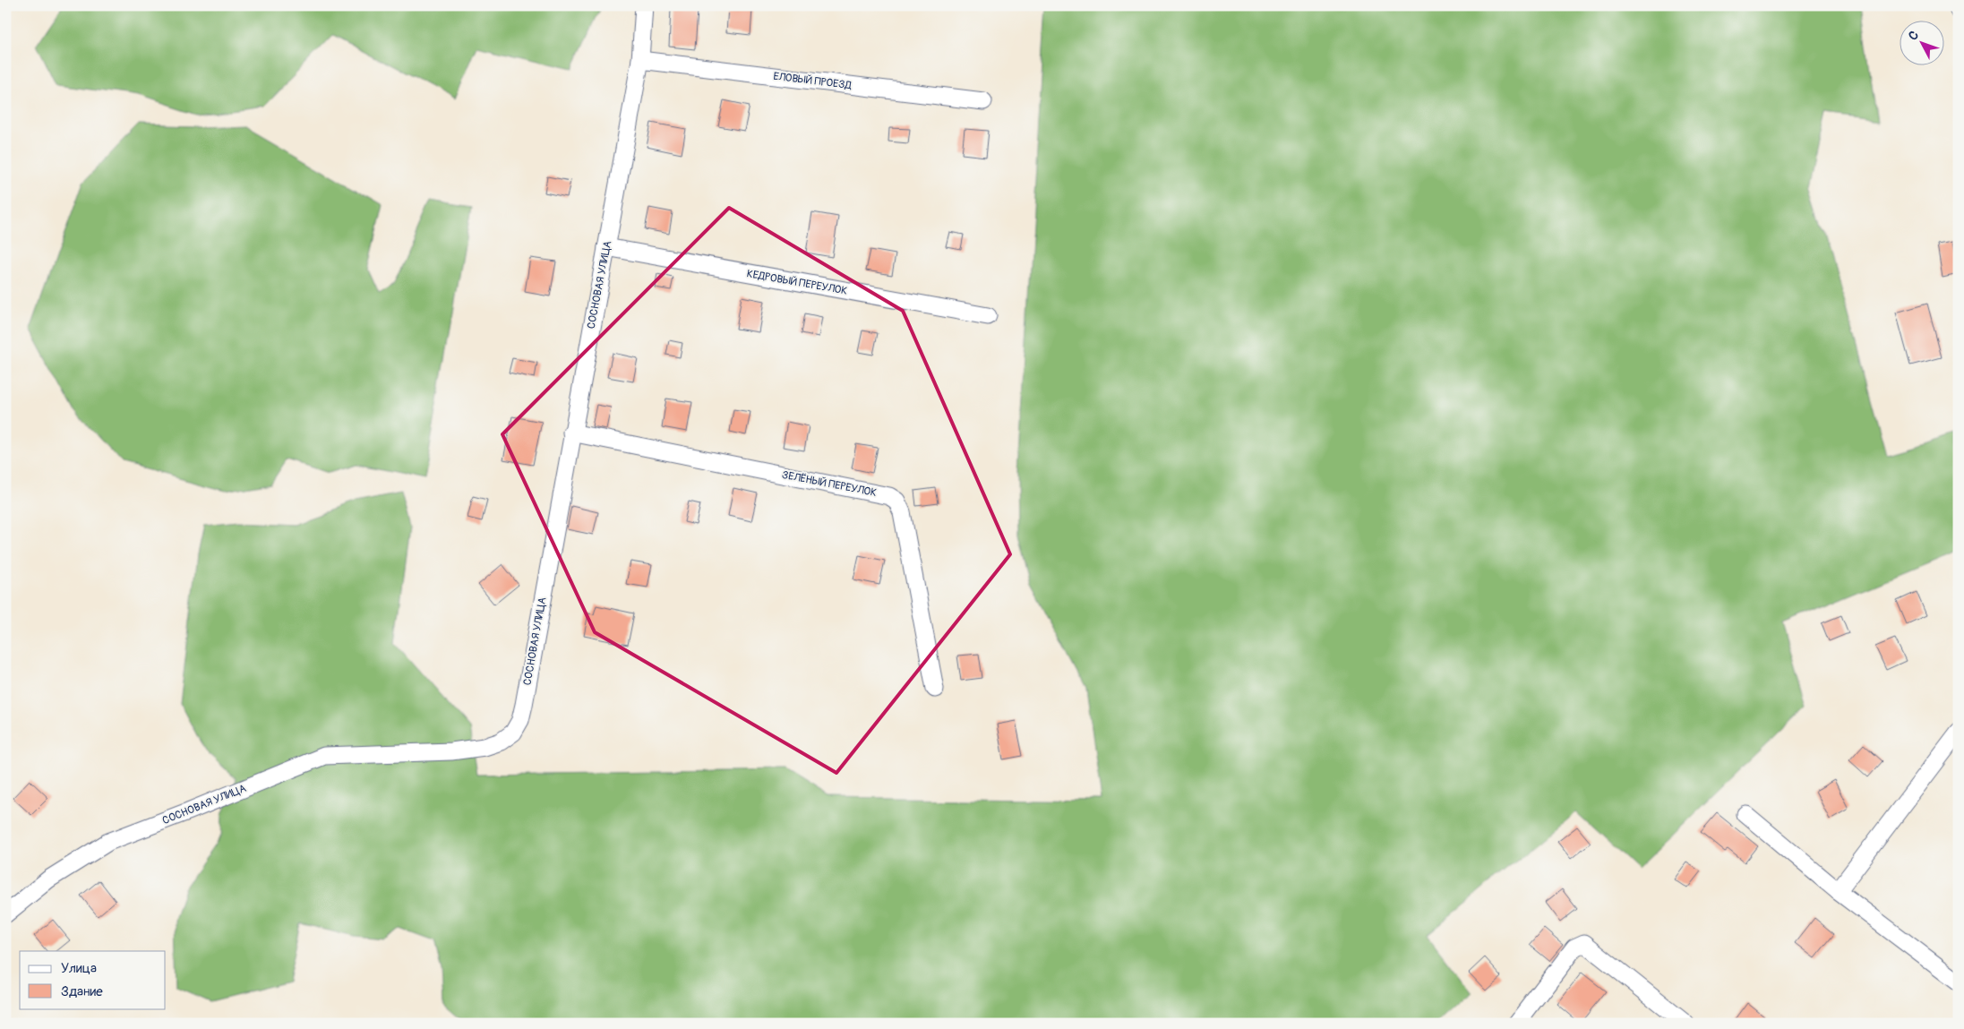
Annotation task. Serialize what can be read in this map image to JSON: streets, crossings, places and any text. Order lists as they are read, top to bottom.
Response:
{
  "streets": {
    "street": [
      "ЕЛОВЫЙ ПРОЕЗД",
      "КЕДРОВЫЙ ПЕРЕУЛОК",
      "СОСНОВАЯ УЛИЦА",
      "ЗЕЛЁНЫЙ ПЕРЕУЛОК"
    ]
  },
  "crossings": [
    ["ЕЛОВЫЙ ПРОЕЗД", "СОСНОВАЯ УЛИЦА"],
    ["КЕДРОВЫЙ ПЕРЕУЛОК", "СОСНОВАЯ УЛИЦА"],
    ["СОСНОВАЯ УЛИЦА", "ЗЕЛЁНЫЙ ПЕРЕУЛОК"]
  ],
  "legend": ["Улица", "Здание"],
  "north": "top left"
}
